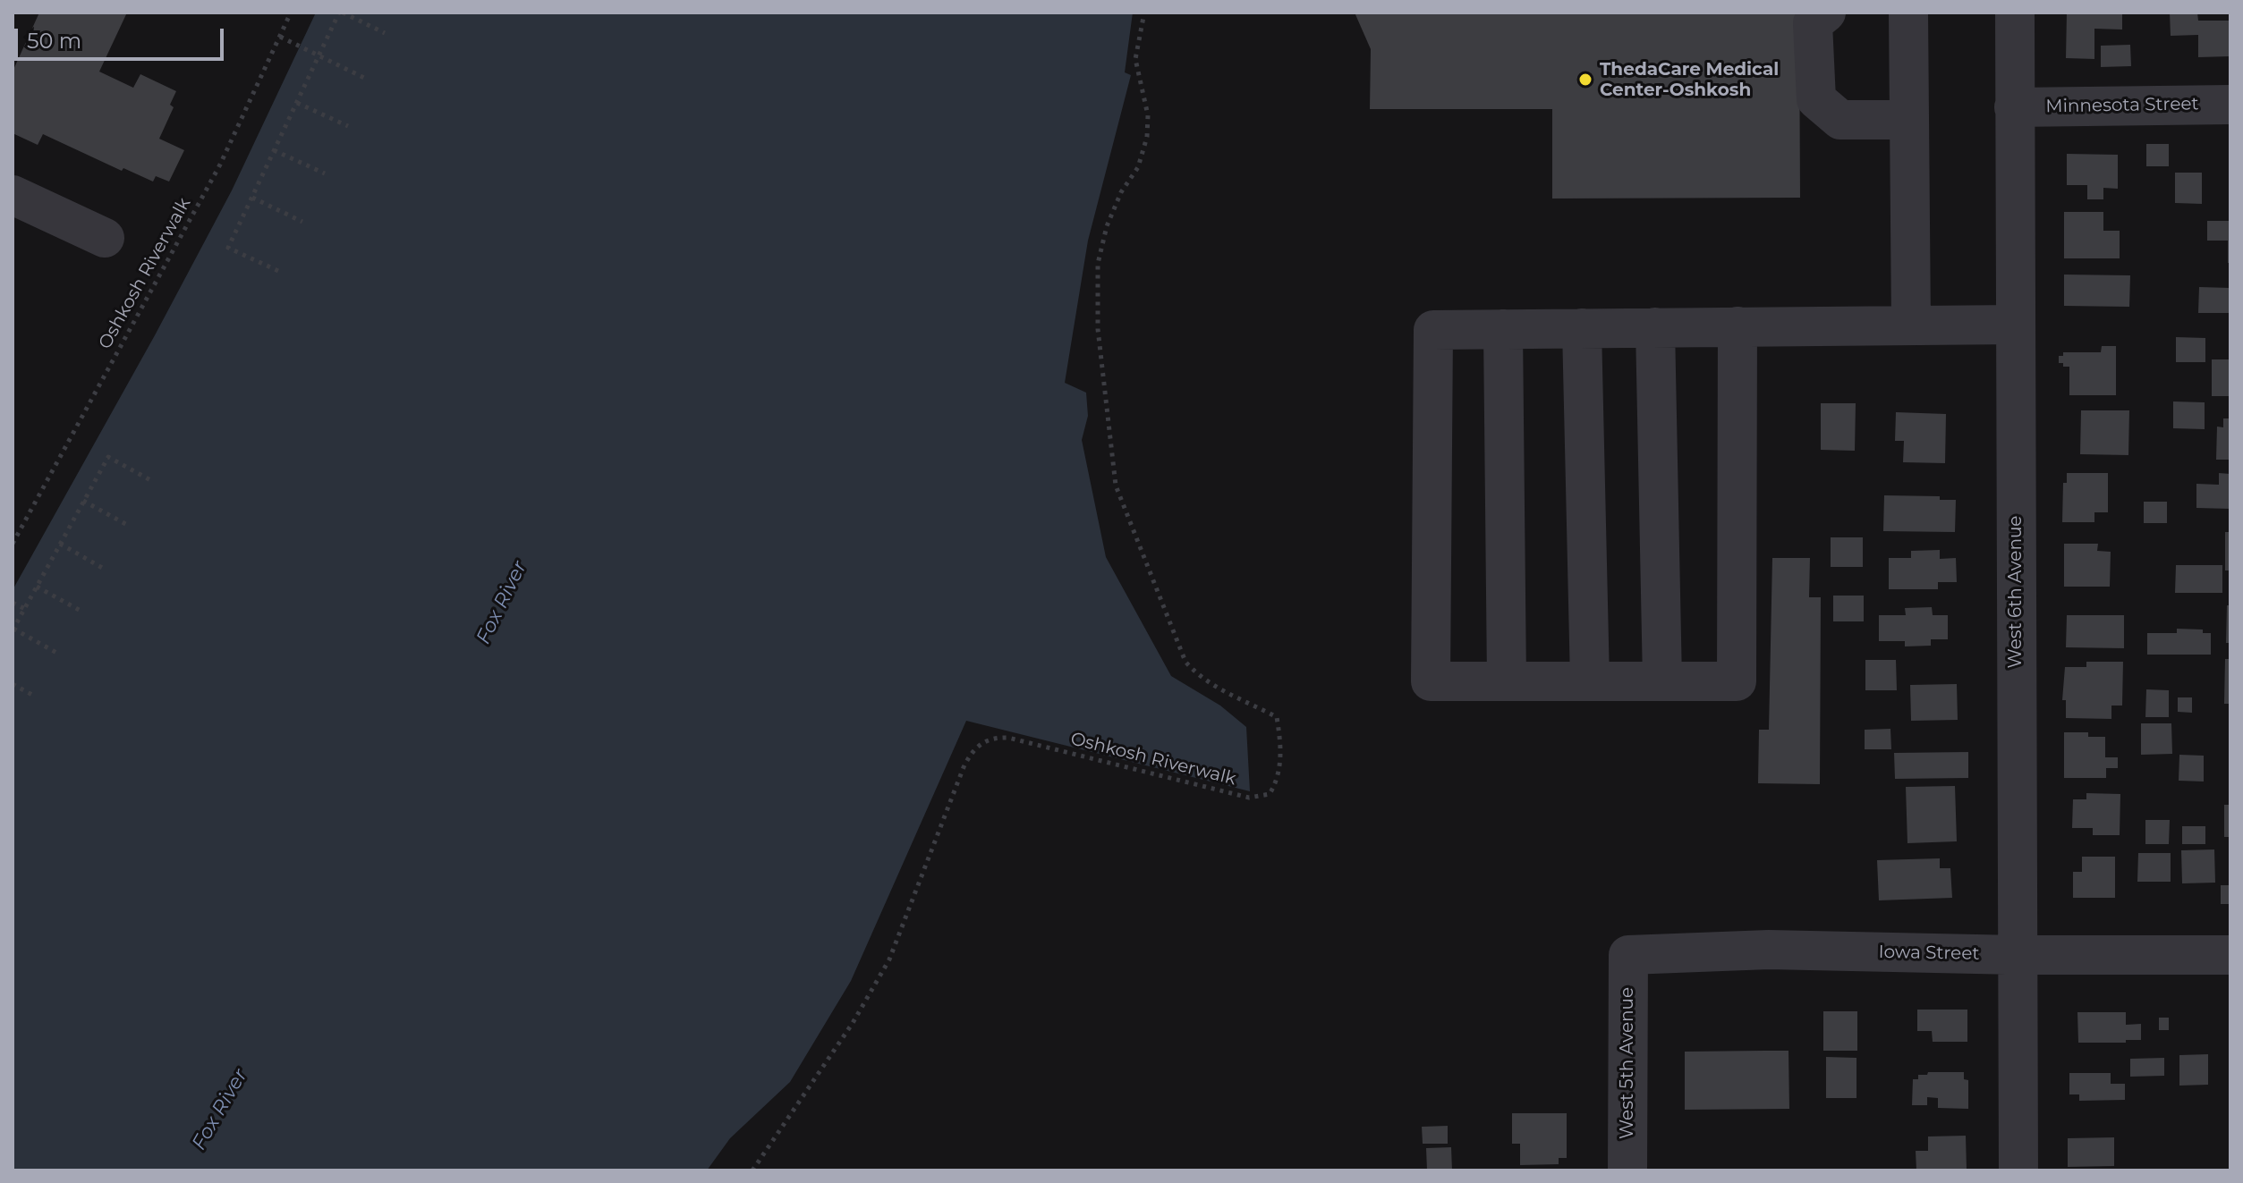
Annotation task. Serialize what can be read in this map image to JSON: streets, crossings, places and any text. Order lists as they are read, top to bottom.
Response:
{
  "streets": {
    "street": [
      "Minnesota Street",
      "West 6th Avenue",
      "Iowa Street",
      "West 5th Avenue"
    ],
    "path": ["Oshkosh Riverwalk"]
  },
  "crossings": [
    ["Minnesota Street", "West 6th Avenue"],
    ["West 6th Avenue", "Iowa Street"],
    ["Iowa Street", "West 5th Avenue"]
  ],
  "water": ["Fox River"],
  "places": ["ThedaCare Medical Center-Oshkosh"],
  "scale_bar": "50 m"
}
